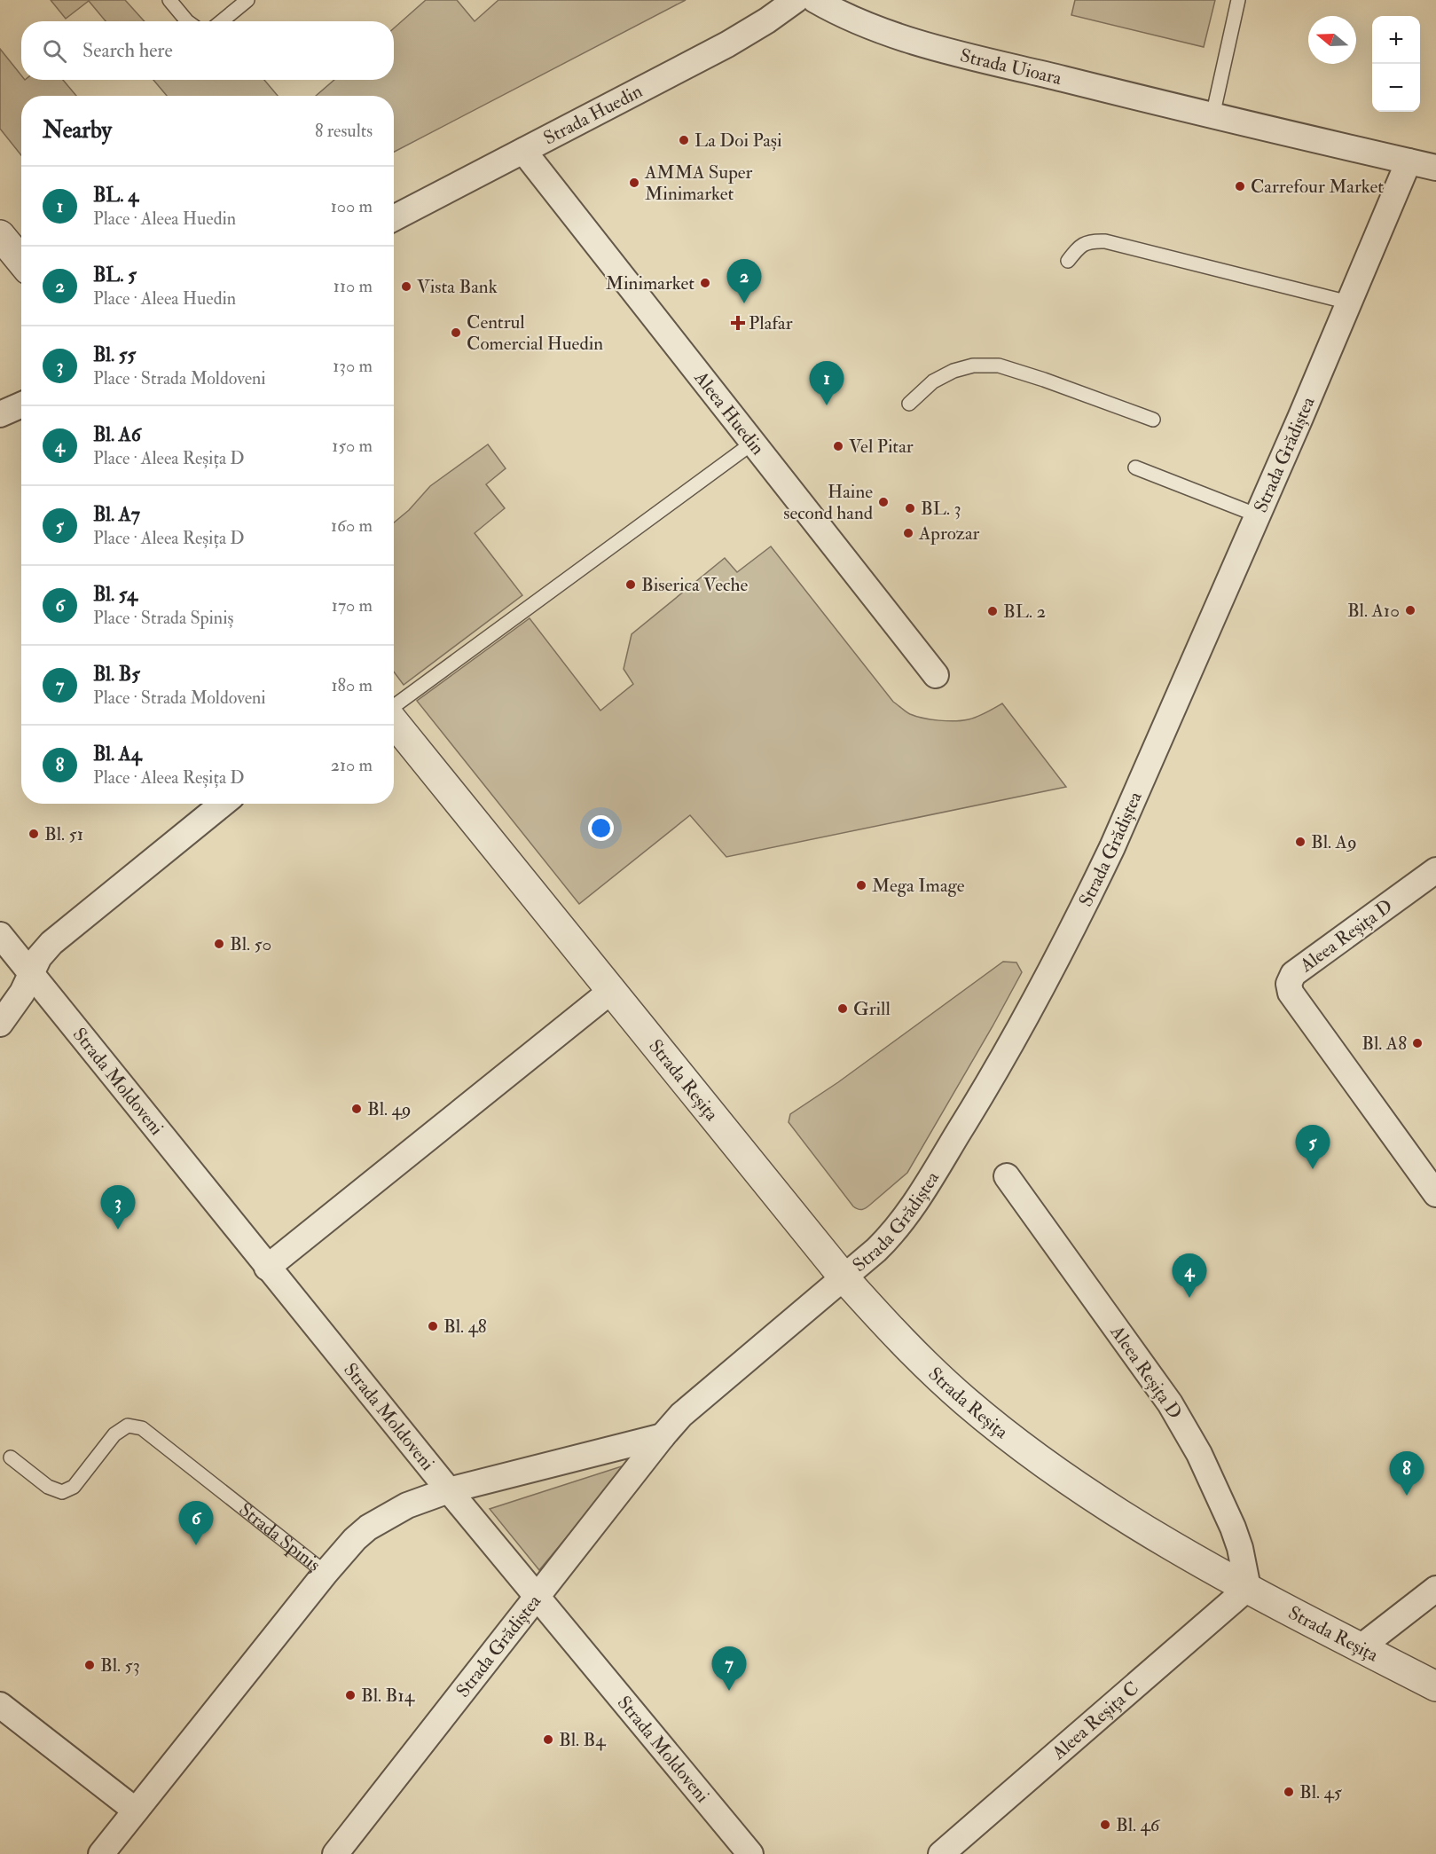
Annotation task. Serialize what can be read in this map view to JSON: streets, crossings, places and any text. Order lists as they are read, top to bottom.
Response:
{
  "streets": {
    "street": [
      "Strada Uioara",
      "Strada Huedin",
      "Aleea Huedin",
      "Strada Grădiștea",
      "Aleea Reșița D",
      "Strada Reșița",
      "Strada Moldoveni",
      "Strada Spiniș",
      "Aleea Reșița C"
    ]
  },
  "crossings": [
    ["Strada Uioara", "Strada Grădiștea"],
    ["Strada Huedin", "Aleea Huedin"],
    ["Strada Grădiștea", "Strada Reșița"],
    ["Strada Grădiștea", "Strada Moldoveni"],
    ["Aleea Reșița D", "Strada Reșița"],
    ["Aleea Reșița D", "Aleea Reșița C"],
    ["Strada Reșița", "Aleea Reșița C"],
    ["Strada Moldoveni", "Strada Spiniș"]
  ],
  "places": {
    "other": [
      "La Doi Pași",
      "AMMA Super Minimarket",
      "Carrefour Market",
      "Minimarket",
      "Vista Bank",
      "Centrul Comercial Huedin",
      "Vel Pitar",
      "Haine second hand",
      "BL. 3",
      "Aprozar",
      "Biserica Veche",
      "Bl. A10",
      "BL. 2",
      "Bl. 51",
      "Bl. A9",
      "Mega Image",
      "Bl. 50",
      "Grill",
      "Bl. A8",
      "Bl. 49",
      "Bl. 48",
      "Bl. 53",
      "Bl. B14",
      "Bl. B4",
      "Bl. 45",
      "Bl. 46"
    ],
    "health": ["Plafar"]
  },
  "north": "left",
  "page": {
    "map_buttons": ["+", "−"],
    "search": "Search here",
    "heading": ["Nearby", "8 results"],
    "list": [
      {
        "mark": "1",
        "name": "BL. 4",
        "note": "Place · Aleea Huedin",
        "value": "100 m"
      },
      {
        "mark": "2",
        "name": "BL. 5",
        "note": "Place · Aleea Huedin",
        "value": "110 m"
      },
      {
        "mark": "3",
        "name": "Bl. 55",
        "note": "Place · Strada Moldoveni",
        "value": "130 m"
      },
      {
        "mark": "4",
        "name": "Bl. A6",
        "note": "Place · Aleea Reșița D",
        "value": "150 m"
      },
      {
        "mark": "5",
        "name": "Bl. A7",
        "note": "Place · Aleea Reșița D",
        "value": "160 m"
      },
      {
        "mark": "6",
        "name": "Bl. 54",
        "note": "Place · Strada Spiniș",
        "value": "170 m"
      },
      {
        "mark": "7",
        "name": "Bl. B5",
        "note": "Place · Strada Moldoveni",
        "value": "180 m"
      },
      {
        "mark": "8",
        "name": "Bl. A4",
        "note": "Place · Aleea Reșița D",
        "value": "210 m"
      }
    ],
    "pins": [
      "2",
      "1",
      "5",
      "3",
      "4",
      "8",
      "6",
      "7"
    ]
  }
}
